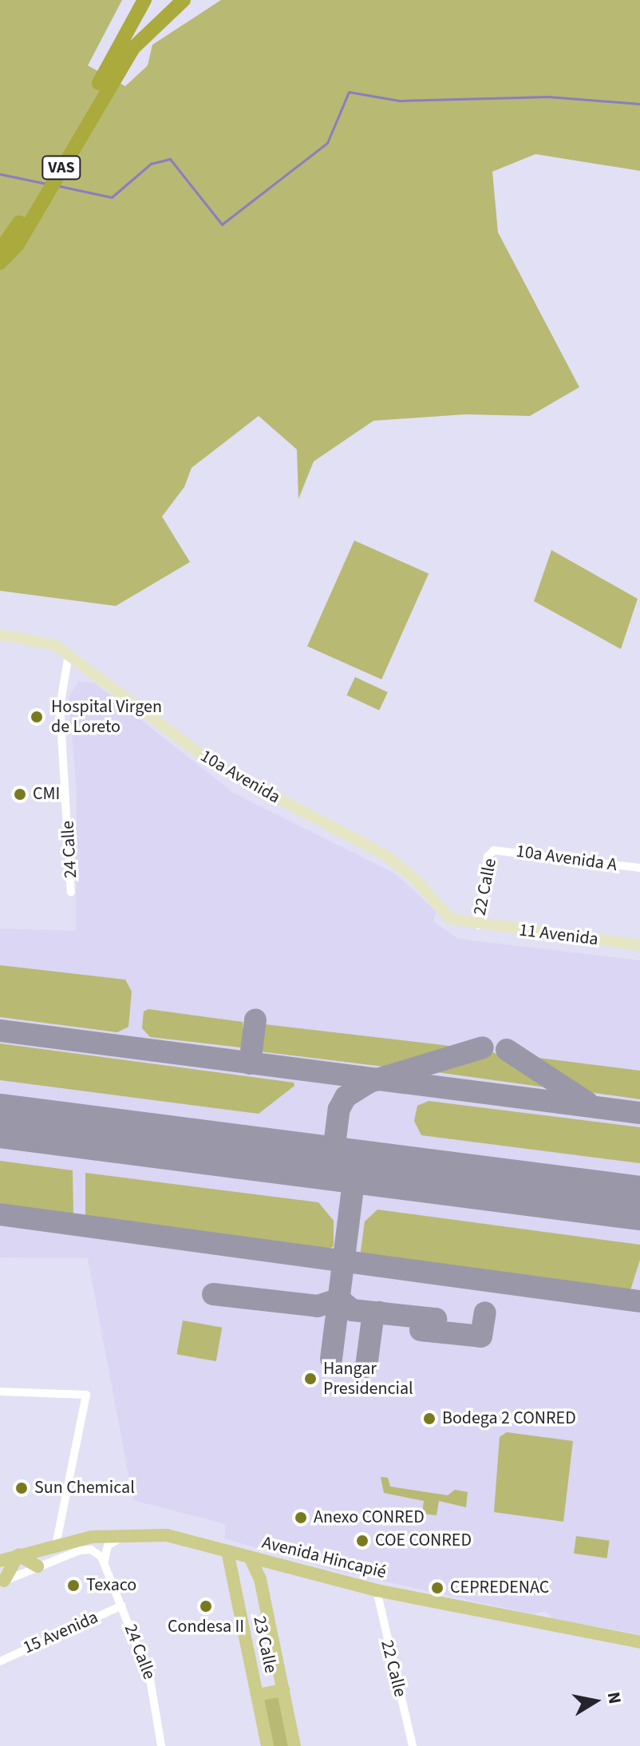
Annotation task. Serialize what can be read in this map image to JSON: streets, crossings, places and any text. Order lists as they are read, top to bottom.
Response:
{
  "streets": {
    "highway": ["VAS"],
    "main road": [
      "10a Avenida",
      "11 Avenida",
      "Avenida Hincapié",
      "23 Calle"
    ],
    "street": [
      "24 Calle",
      "10a Avenida A",
      "22 Calle",
      "15 Avenida"
    ]
  },
  "crossings": [
    ["10a Avenida", "24 Calle"],
    ["10a Avenida", "22 Calle"],
    ["10a Avenida", "11 Avenida"],
    ["24 Calle", "15 Avenida"],
    ["10a Avenida A", "22 Calle"],
    ["22 Calle", "11 Avenida"],
    ["22 Calle", "Avenida Hincapié"],
    ["Avenida Hincapié", "23 Calle"]
  ],
  "places": [
    "Hospital Virgen de Loreto",
    "CMI",
    "Hangar Presidencial",
    "Bodega 2 CONRED",
    "Sun Chemical",
    "Anexo CONRED",
    "COE CONRED",
    "Texaco",
    "CEPREDENAC",
    "Condesa II"
  ],
  "north": "right"
}
